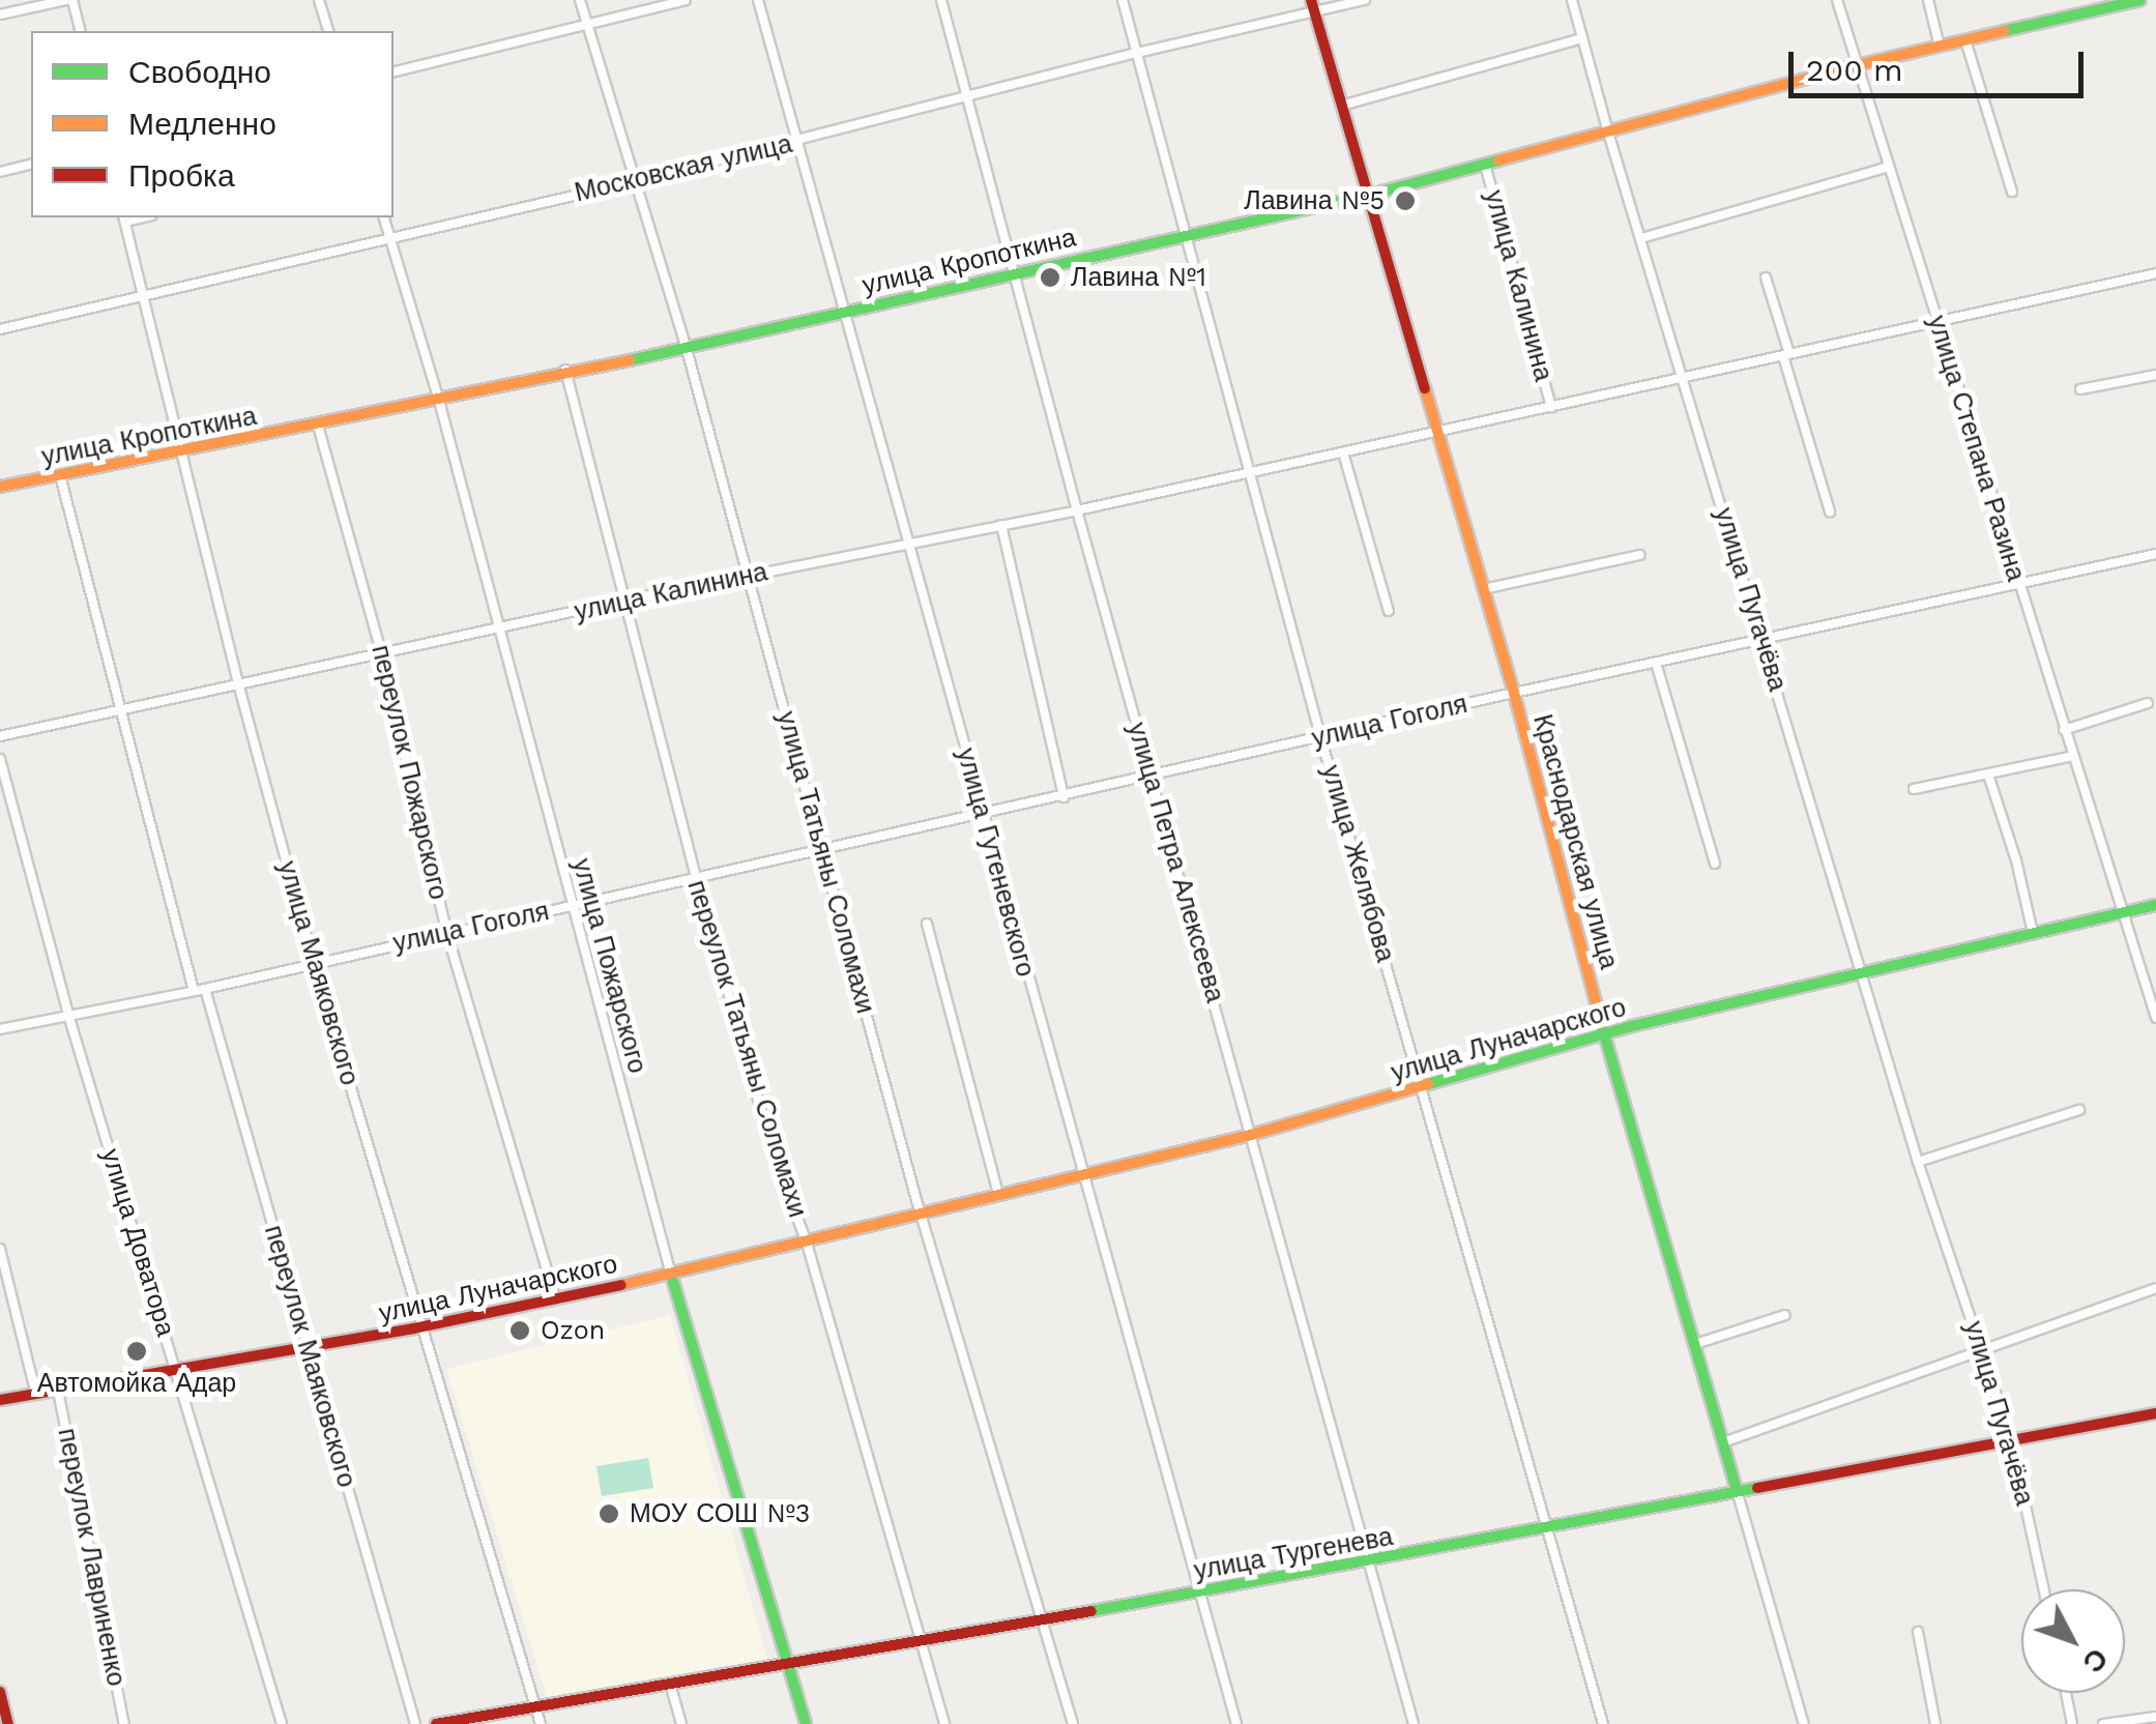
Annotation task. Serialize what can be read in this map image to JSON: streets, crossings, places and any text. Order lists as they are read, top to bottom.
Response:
{
  "streets": {
    "main road": [
      "улица Кропоткина",
      "Краснодарская улица",
      "улица Пожарского",
      "улица Луначарского",
      "улица Тургенева"
    ],
    "street": [
      "Московская улица",
      "улица Калинина",
      "улица Степана Разина",
      "улица Пугачёва",
      "улица Гоголя",
      "переулок Пожарского",
      "улица Татьяны Соломахи",
      "улица Гутеневского",
      "улица Петра Алексеева",
      "улица Желябова",
      "улица Маяковского",
      "переулок Татьяны Соломахи",
      "улица Доватора",
      "переулок Маяковского",
      "переулок Лавриненко"
    ]
  },
  "crossings": [
    ["Московская улица", "Краснодарская улица"],
    ["Московская улица", "улица Татьяны Соломахи"],
    ["Московская улица", "улица Гутеневского"],
    ["Московская улица", "улица Петра Алексеева"],
    ["Московская улица", "улица Желябова"],
    ["Московская улица", "улица Пожарского"],
    ["Московская улица", "улица Маяковского"],
    ["улица Кропоткина", "улица Калинина"],
    ["улица Кропоткина", "улица Степана Разина"],
    ["улица Кропоткина", "улица Пугачёва"],
    ["улица Кропоткина", "переулок Пожарского"],
    ["улица Кропоткина", "Краснодарская улица"],
    ["улица Кропоткина", "улица Татьяны Соломахи"],
    ["улица Кропоткина", "улица Гутеневского"],
    ["улица Кропоткина", "улица Петра Алексеева"],
    ["улица Кропоткина", "улица Желябова"],
    ["улица Кропоткина", "улица Пожарского"],
    ["улица Кропоткина", "улица Маяковского"],
    ["улица Кропоткина", "переулок Татьяны Соломахи"],
    ["улица Калинина", "улица Степана Разина"],
    ["улица Калинина", "улица Пугачёва"],
    ["улица Калинина", "переулок Пожарского"],
    ["улица Калинина", "Краснодарская улица"],
    ["улица Калинина", "улица Татьяны Соломахи"],
    ["улица Калинина", "улица Гутеневского"],
    ["улица Калинина", "улица Петра Алексеева"],
    ["улица Калинина", "улица Желябова"],
    ["улица Калинина", "улица Пожарского"],
    ["улица Калинина", "улица Маяковского"],
    ["улица Калинина", "переулок Татьяны Соломахи"],
    ["улица Степана Разина", "улица Гоголя"],
    ["улица Степана Разина", "улица Луначарского"],
    ["улица Пугачёва", "улица Гоголя"],
    ["улица Пугачёва", "улица Луначарского"],
    ["улица Пугачёва", "улица Тургенева"],
    ["улица Гоголя", "переулок Пожарского"],
    ["улица Гоголя", "Краснодарская улица"],
    ["улица Гоголя", "улица Татьяны Соломахи"],
    ["улица Гоголя", "улица Гутеневского"],
    ["улица Гоголя", "улица Петра Алексеева"],
    ["улица Гоголя", "улица Желябова"],
    ["улица Гоголя", "улица Пожарского"],
    ["улица Гоголя", "улица Маяковского"],
    ["улица Гоголя", "переулок Татьяны Соломахи"],
    ["улица Гоголя", "улица Доватора"],
    ["улица Гоголя", "переулок Маяковского"],
    ["переулок Пожарского", "улица Луначарского"],
    ["Краснодарская улица", "улица Луначарского"],
    ["Краснодарская улица", "улица Тургенева"],
    ["улица Татьяны Соломахи", "улица Луначарского"],
    ["улица Татьяны Соломахи", "улица Тургенева"],
    ["улица Гутеневского", "улица Луначарского"],
    ["улица Гутеневского", "улица Тургенева"],
    ["улица Петра Алексеева", "улица Луначарского"],
    ["улица Петра Алексеева", "улица Тургенева"],
    ["улица Желябова", "улица Луначарского"],
    ["улица Желябова", "улица Тургенева"],
    ["улица Пожарского", "улица Луначарского"],
    ["улица Пожарского", "улица Тургенева"],
    ["улица Маяковского", "улица Луначарского"],
    ["улица Маяковского", "улица Тургенева"],
    ["улица Луначарского", "переулок Татьяны Соломахи"],
    ["улица Луначарского", "улица Доватора"],
    ["улица Луначарского", "переулок Маяковского"],
    ["улица Луначарского", "переулок Лавриненко"],
    ["переулок Татьяны Соломахи", "улица Тургенева"]
  ],
  "places": [
    "Лавина №5",
    "Лавина №1",
    "Ozon",
    "Автомойка Адар",
    "МОУ СОШ №3"
  ],
  "legend": ["Свободно", "Медленно", "Пробка"],
  "scale_bar": "200 m",
  "north": "bottom right"
}
